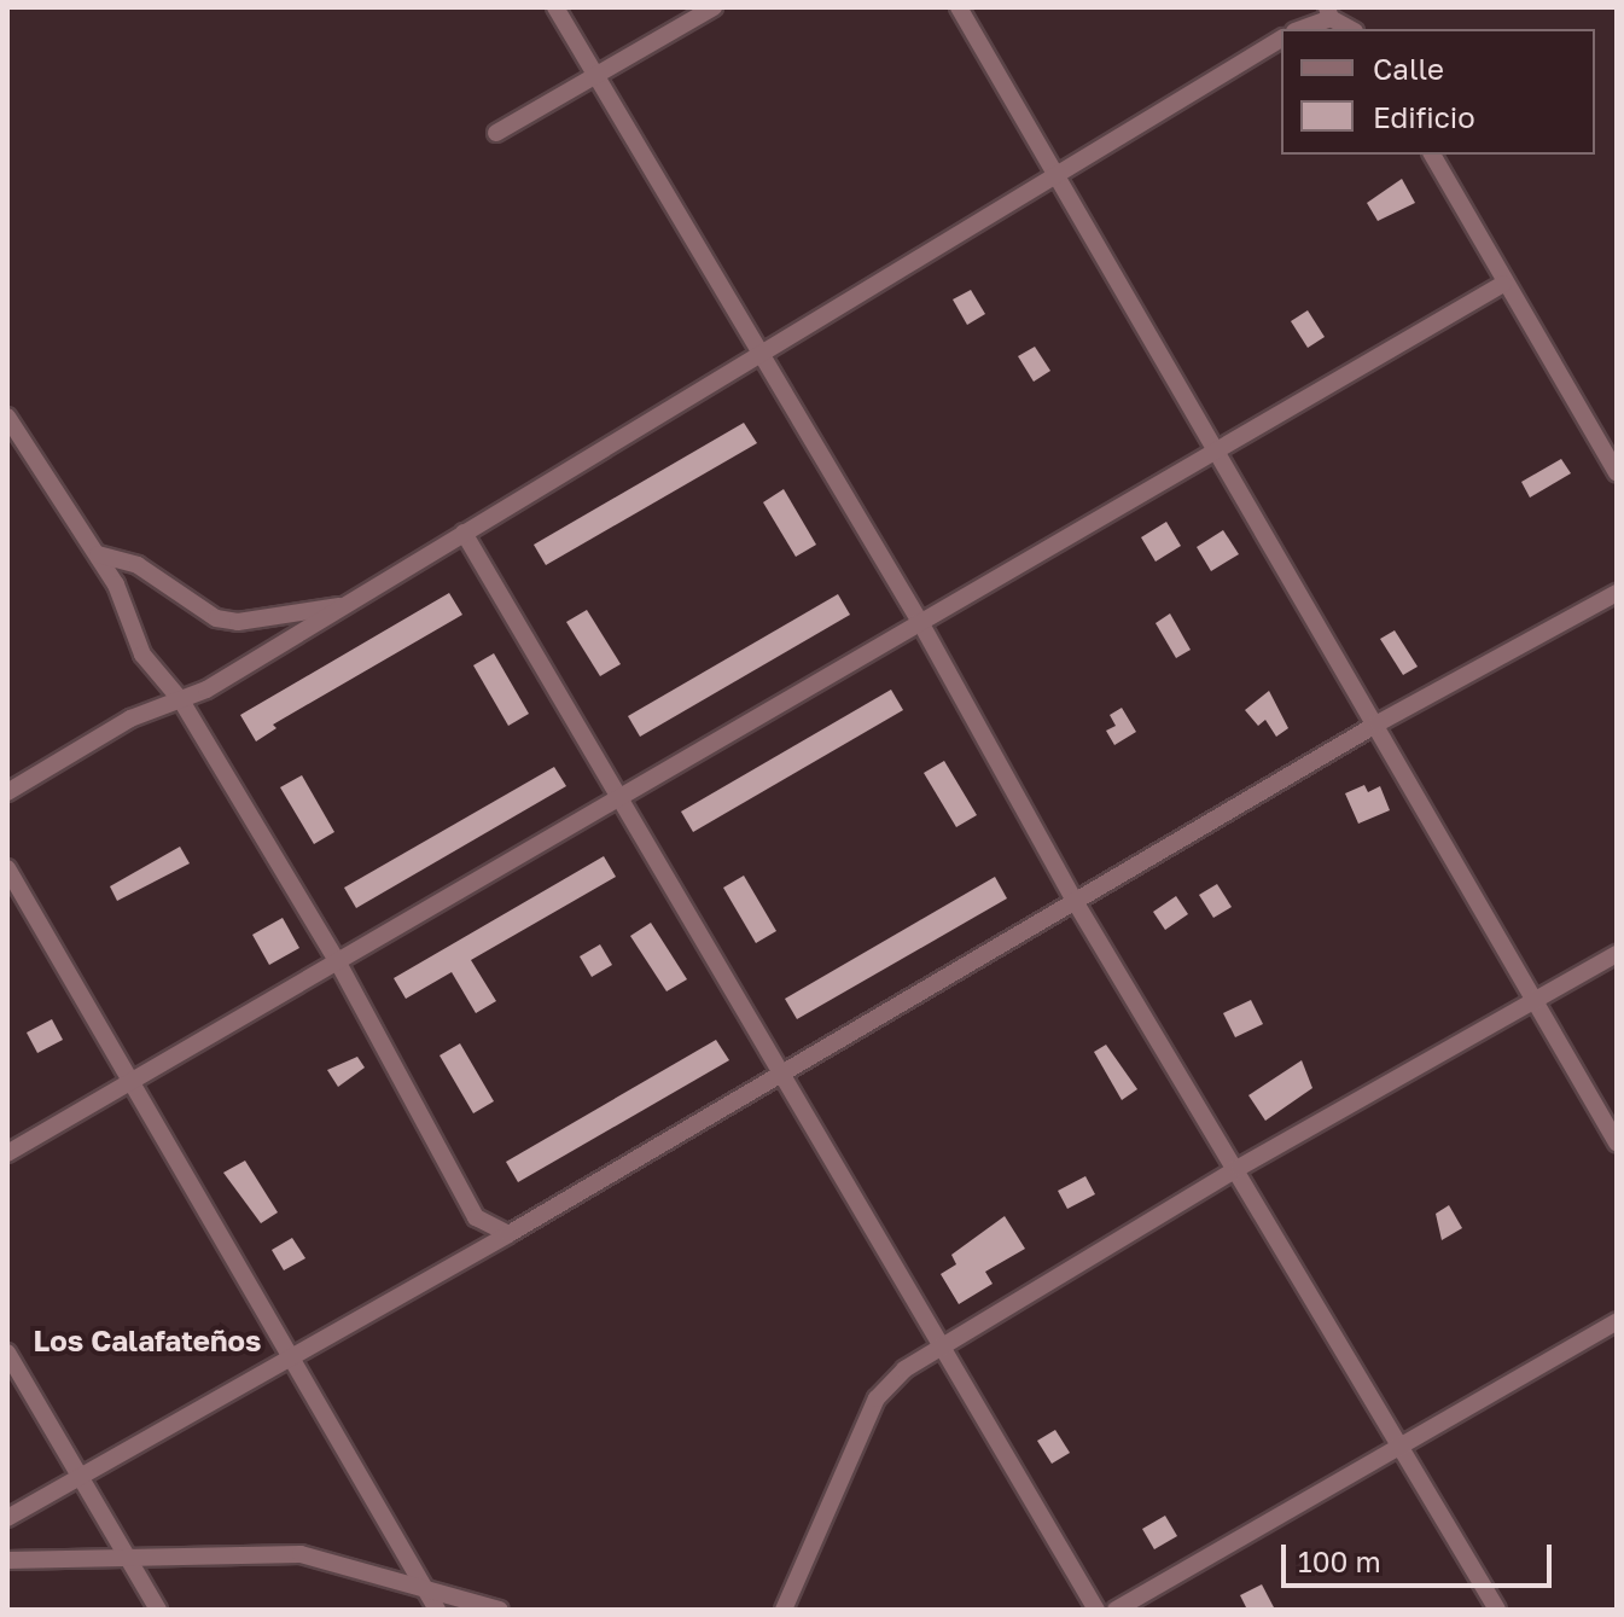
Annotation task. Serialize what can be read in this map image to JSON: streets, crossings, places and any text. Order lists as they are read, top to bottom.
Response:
{
  "districts": ["Los Calafateños"],
  "legend": ["Calle", "Edificio"],
  "scale_bar": "100 m"
}
